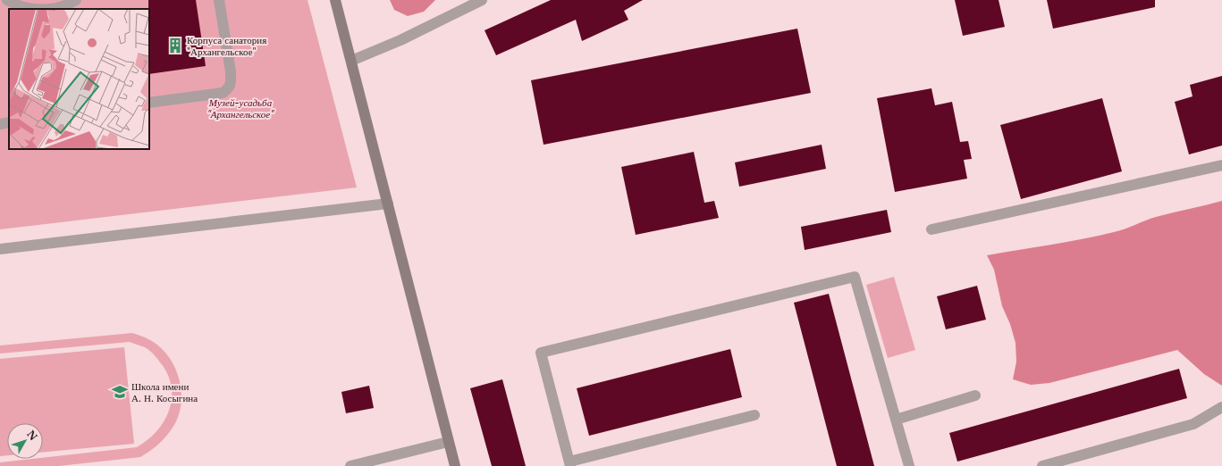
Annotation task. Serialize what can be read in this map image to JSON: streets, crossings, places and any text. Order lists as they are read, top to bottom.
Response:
{
  "parks": ["Музей-усадьба \"Архангельское\""],
  "places": {
    "building": ["Корпуса санатория \"Архангельское\""],
    "school or university": ["Школа имени А. Н. Косыгина"]
  },
  "north": "top right"
}
